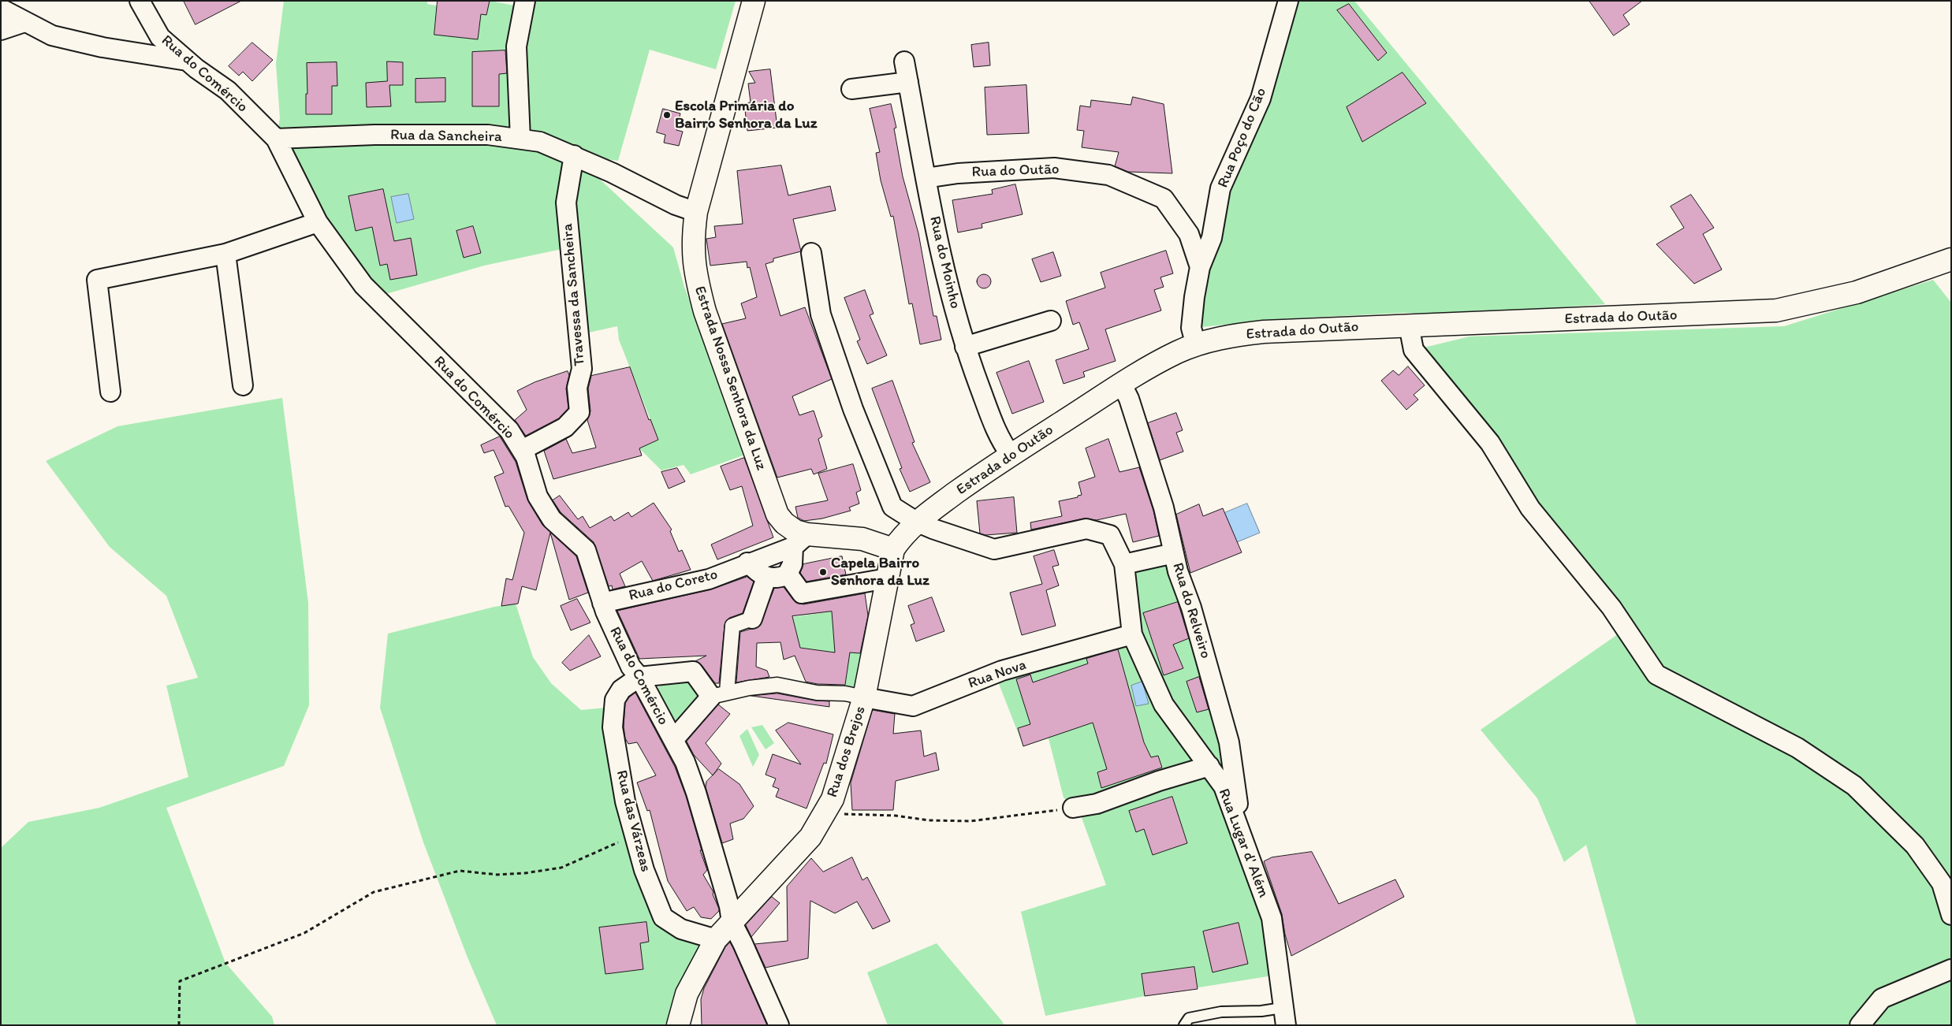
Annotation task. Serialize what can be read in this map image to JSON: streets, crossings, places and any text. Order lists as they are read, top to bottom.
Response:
{
  "streets": {
    "street": [
      "Rua do Comércio",
      "Rua da Sancheira",
      "Rua Poço do Cão",
      "Rua do Outão",
      "Rua do Moinho",
      "Travessa da Sancheira",
      "Estrada do Outão",
      "Estrada Nossa Senhora da Luz",
      "Rua do Coreto",
      "Rua do Relveiro",
      "Rua Nova",
      "Rua dos Brejos",
      "Rua das Várzeas",
      "Rua Lugar d' Além"
    ]
  },
  "crossings": [
    ["Rua do Comércio", "Rua da Sancheira"],
    ["Rua do Comércio", "Travessa da Sancheira"],
    ["Rua do Comércio", "Rua do Coreto"],
    ["Rua do Comércio", "Rua dos Brejos"],
    ["Rua do Comércio", "Rua das Várzeas"],
    ["Rua da Sancheira", "Travessa da Sancheira"],
    ["Rua da Sancheira", "Estrada Nossa Senhora da Luz"],
    ["Rua Poço do Cão", "Rua do Outão"],
    ["Rua Poço do Cão", "Estrada do Outão"],
    ["Rua do Outão", "Rua do Moinho"],
    ["Rua do Moinho", "Estrada do Outão"],
    ["Estrada do Outão", "Rua do Relveiro"],
    ["Estrada do Outão", "Rua dos Brejos"],
    ["Estrada do Outão", "Rua Lugar d' Além"],
    ["Estrada Nossa Senhora da Luz", "Rua do Coreto"],
    ["Rua do Relveiro", "Rua Lugar d' Além"],
    ["Rua Nova", "Rua dos Brejos"],
    ["Rua Nova", "Rua Lugar d' Além"],
    ["Rua dos Brejos", "Rua das Várzeas"]
  ],
  "places": ["Escola Primária do Bairro Senhora da Luz", "Capela Bairro Senhora da Luz"]
}
